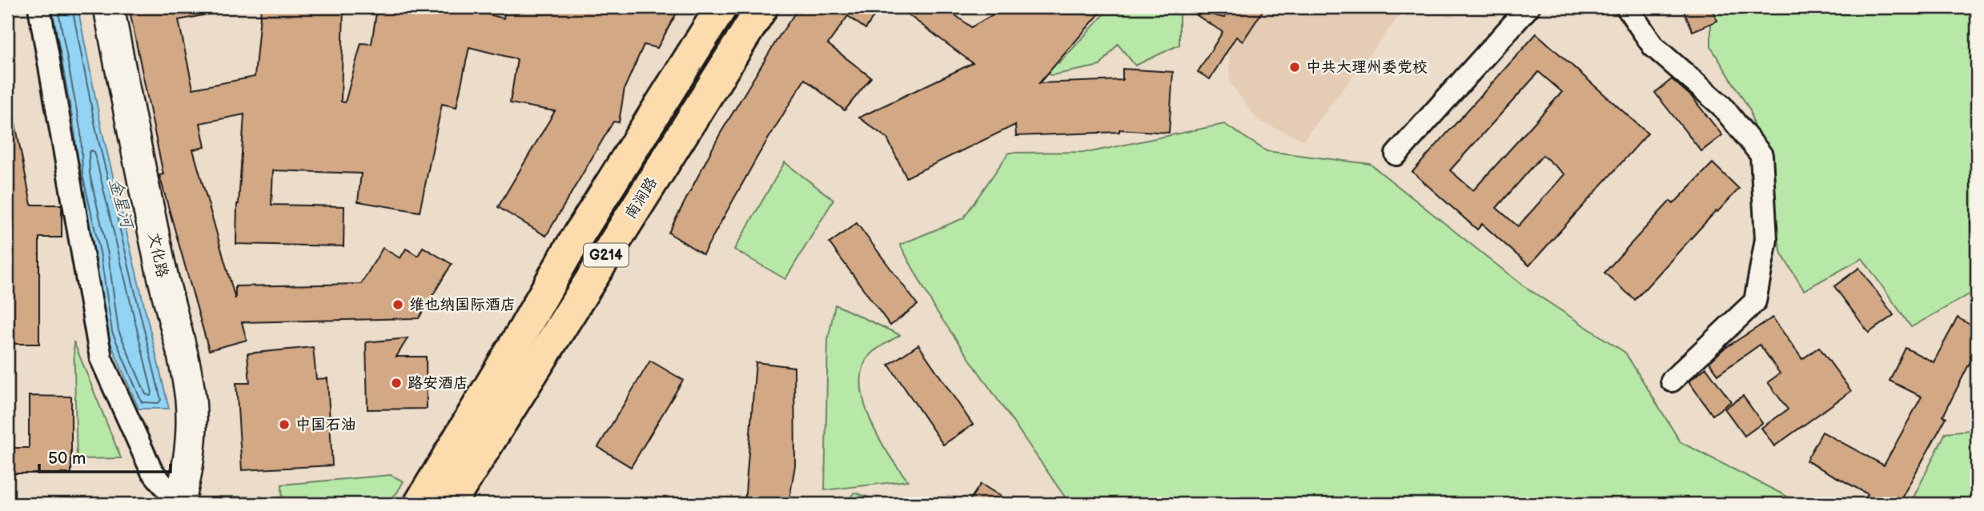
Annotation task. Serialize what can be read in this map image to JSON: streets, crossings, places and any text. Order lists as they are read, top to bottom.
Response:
{
  "streets": {
    "highway": ["南涧路", "G214"],
    "street": ["文化路"]
  },
  "water": ["金星河"],
  "places": [
    "中共大理州委党校",
    "维也纳国际酒店",
    "路安酒店",
    "中国石油"
  ],
  "scale_bar": "50 m"
}
